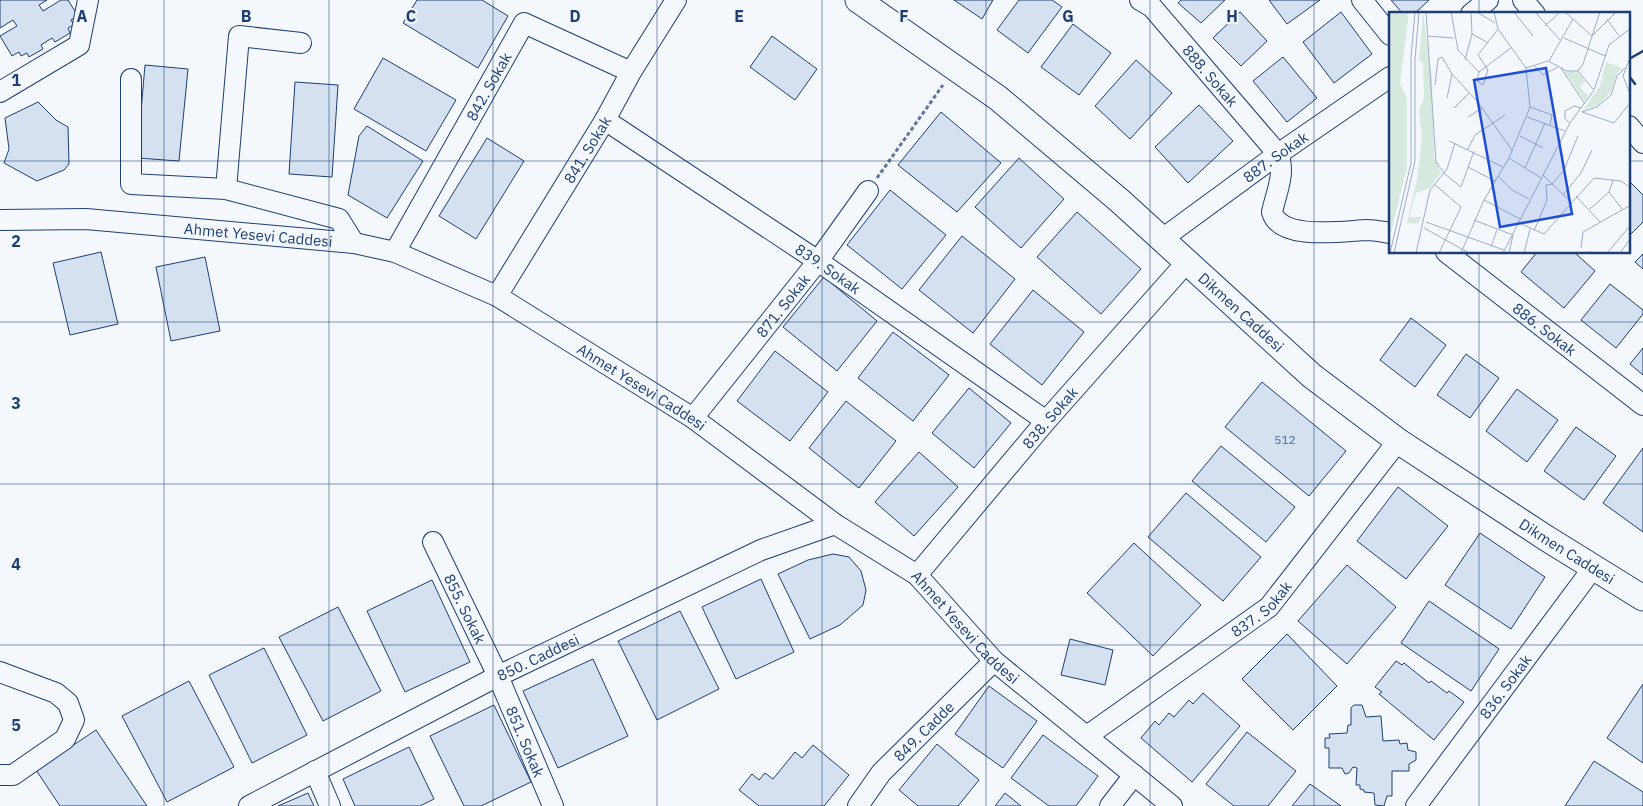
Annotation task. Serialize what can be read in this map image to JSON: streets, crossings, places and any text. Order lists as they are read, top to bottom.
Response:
{
  "streets": {
    "main road": ["Dikmen Caddesi"],
    "street": [
      "888. Sokak",
      "842. Sokak",
      "841. Sokak",
      "887. Sokak",
      "Ahmet Yesevi Caddesi",
      "839. Sokak",
      "871. Sokak",
      "886. Sokak",
      "838. Sokak",
      "837. Sokak",
      "855. Sokak",
      "850. Caddesi",
      "836. Sokak",
      "849. Cadde",
      "851. Sokak"
    ]
  },
  "crossings": [
    ["888. Sokak", "887. Sokak"],
    ["842. Sokak", "841. Sokak"],
    ["842. Sokak", "Ahmet Yesevi Caddesi"],
    ["841. Sokak", "Ahmet Yesevi Caddesi"],
    ["841. Sokak", "839. Sokak"],
    ["887. Sokak", "Dikmen Caddesi"],
    ["Ahmet Yesevi Caddesi", "871. Sokak"],
    ["Ahmet Yesevi Caddesi", "838. Sokak"],
    ["Ahmet Yesevi Caddesi", "837. Sokak"],
    ["Ahmet Yesevi Caddesi", "850. Caddesi"],
    ["Ahmet Yesevi Caddesi", "849. Cadde"],
    ["839. Sokak", "871. Sokak"],
    ["839. Sokak", "838. Sokak"],
    ["Dikmen Caddesi", "838. Sokak"],
    ["Dikmen Caddesi", "837. Sokak"],
    ["Dikmen Caddesi", "836. Sokak"],
    ["855. Sokak", "850. Caddesi"],
    ["855. Sokak", "851. Sokak"],
    ["850. Caddesi", "851. Sokak"]
  ],
  "house_numbers": ["512"],
  "grid": {
    "columns": [
      "A",
      "B",
      "C",
      "D",
      "E",
      "F",
      "G",
      "H"
    ],
    "rows": [
      "1",
      "2",
      "3",
      "4",
      "5"
    ]
  }
}
